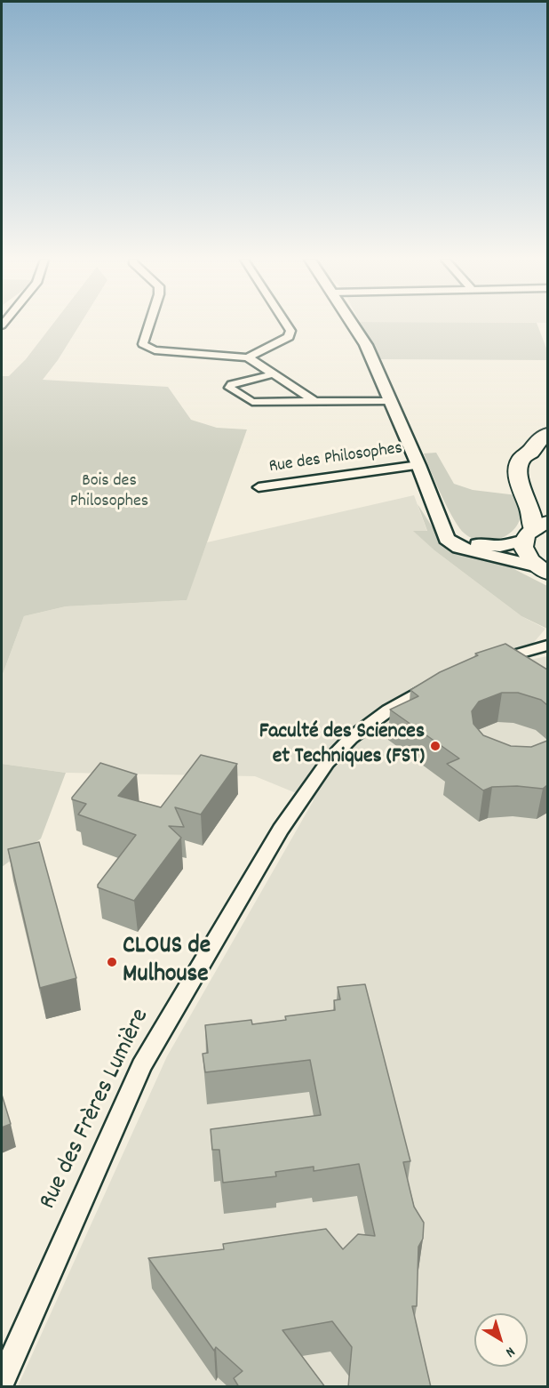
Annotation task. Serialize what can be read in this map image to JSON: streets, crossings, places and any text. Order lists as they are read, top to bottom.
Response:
{
  "streets": {
    "street": ["Rue des Philosophes", "Rue des Frères Lumière"]
  },
  "parks": ["Bois des Philosophes"],
  "places": ["Faculté des Sciences et Techniques (FST)", "CLOUS de Mulhouse"],
  "north": "bottom right"
}
